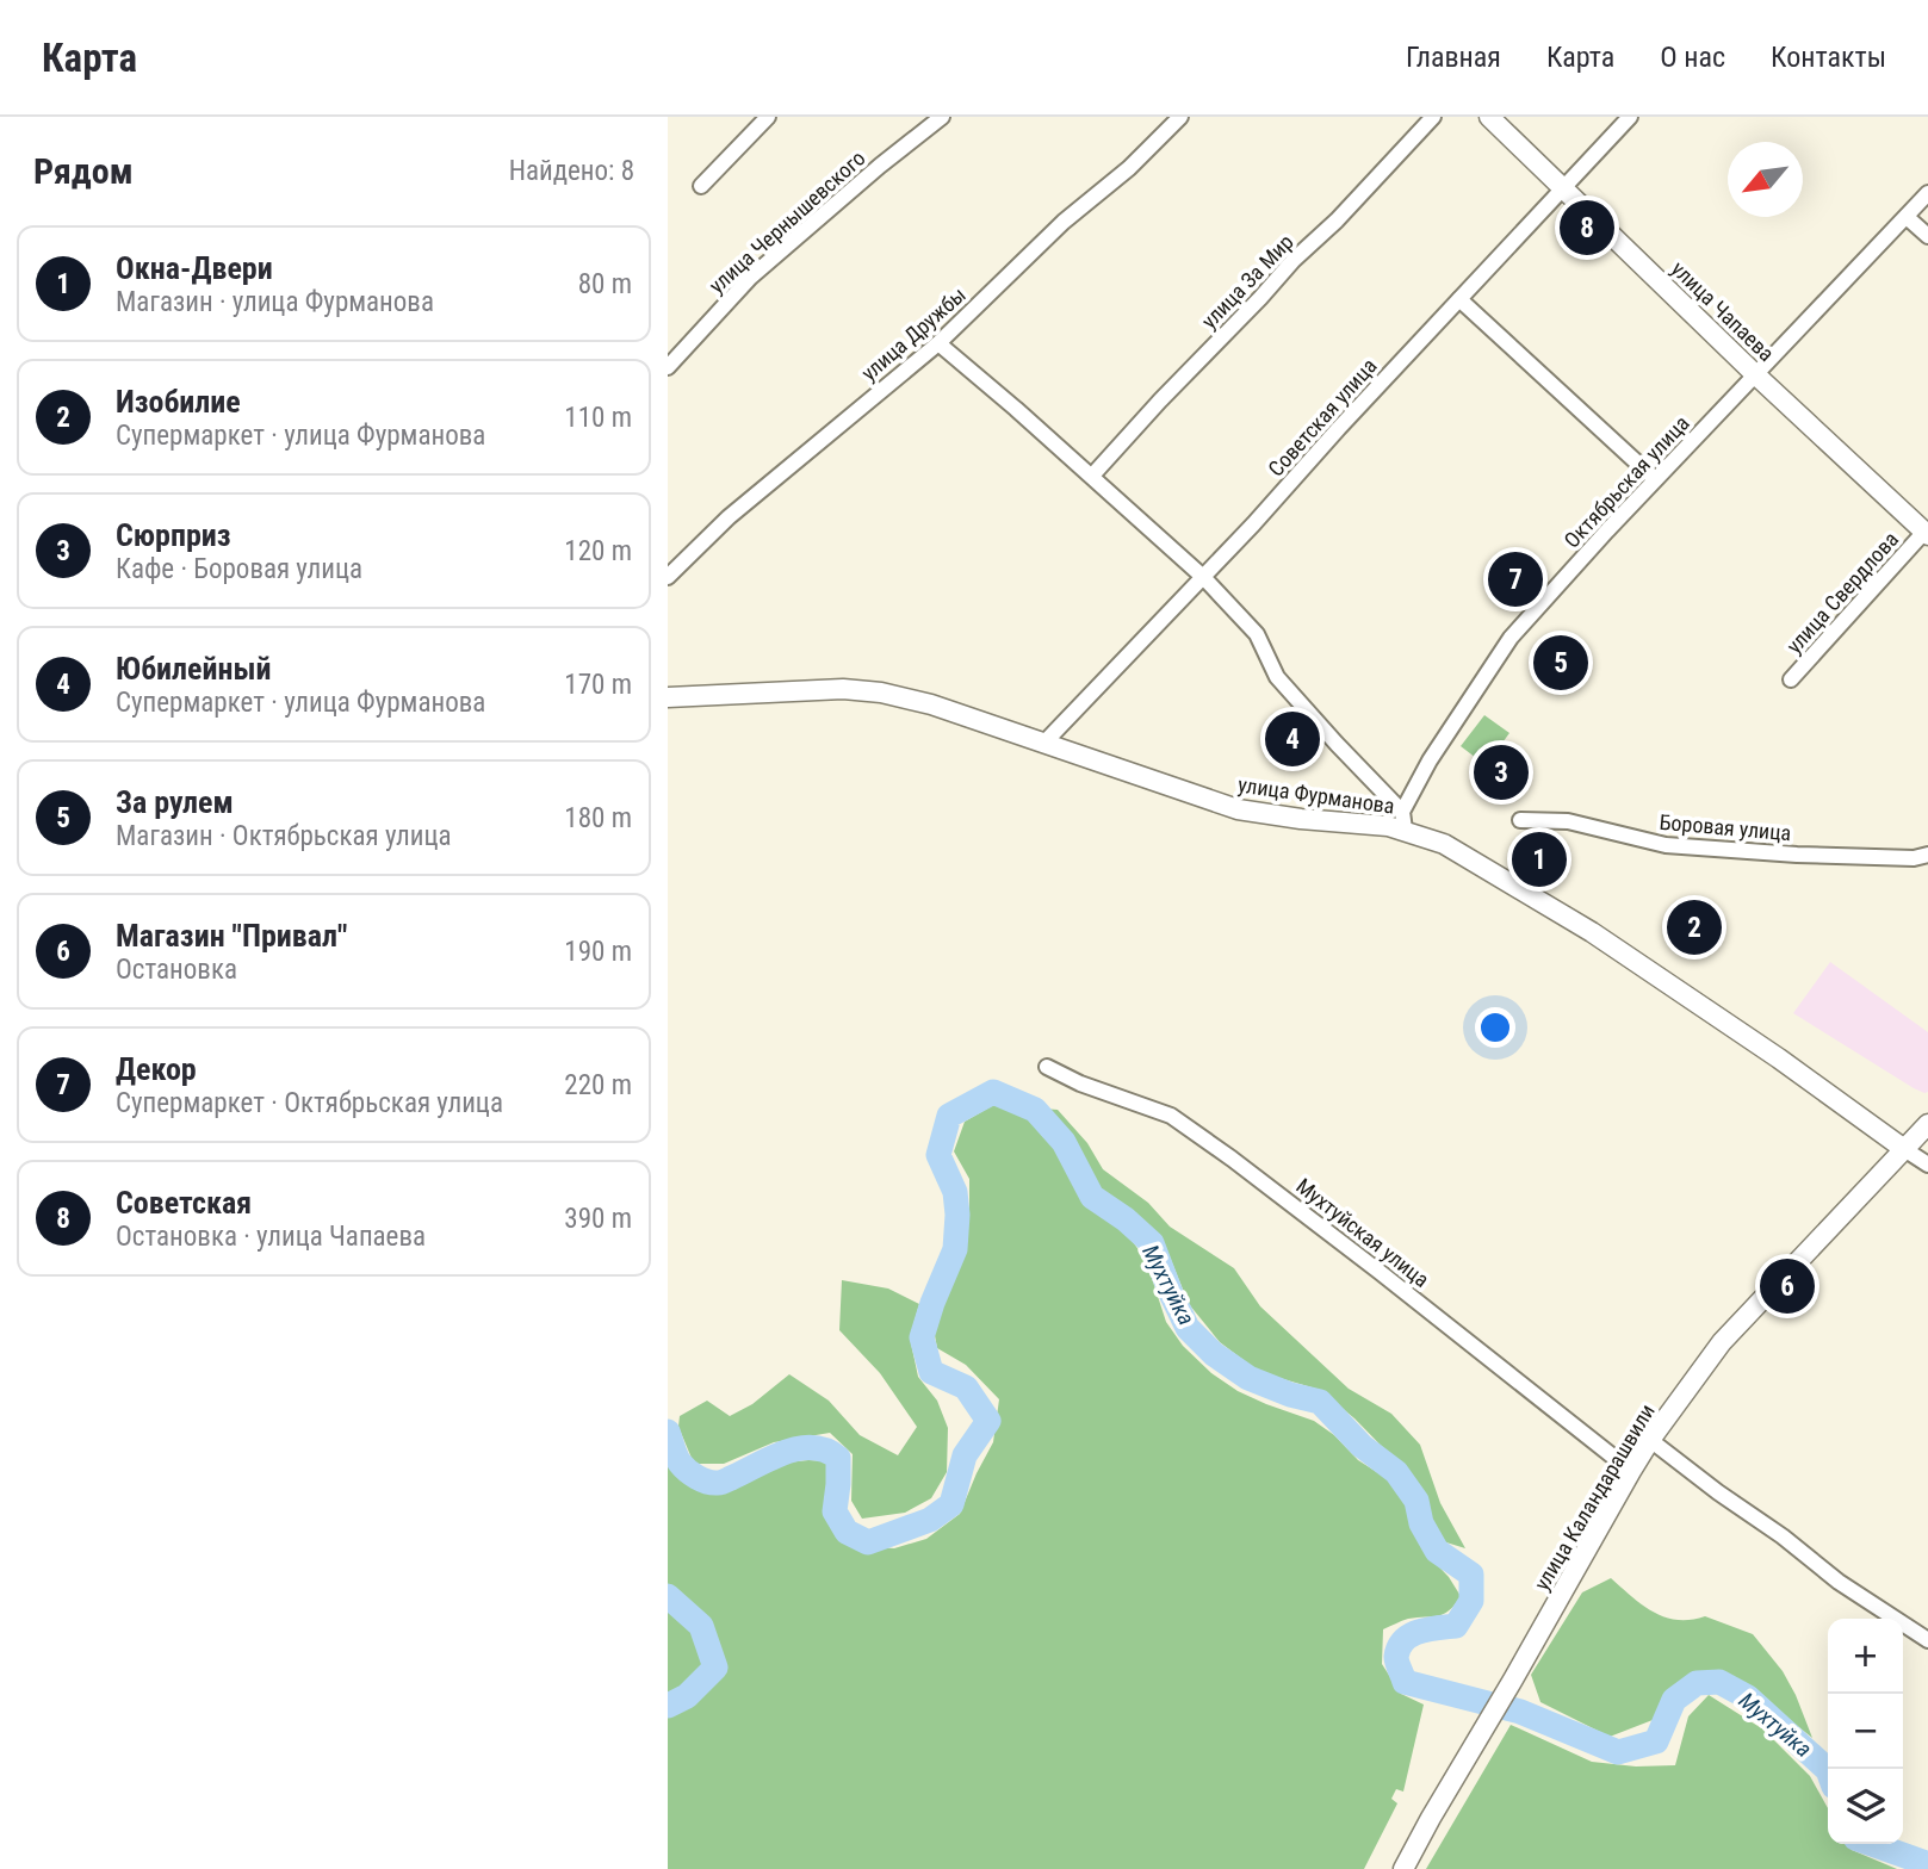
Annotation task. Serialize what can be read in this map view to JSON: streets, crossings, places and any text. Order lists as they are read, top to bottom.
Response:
{
  "streets": {
    "main road": ["улица Чапаева", "улица Фурманова", "улица Каландарашвили"],
    "street": [
      "улица Чернышевского",
      "улица За Мир",
      "улица Дружбы",
      "Советская улица",
      "Октябрьская улица",
      "улица Свердлова",
      "Боровая улица",
      "Мухтуйская улица"
    ]
  },
  "crossings": [
    ["улица Чапаева", "Советская улица"],
    ["улица Чапаева", "Октябрьская улица"],
    ["улица Чапаева", "улица Свердлова"],
    ["Советская улица", "улица Фурманова"],
    ["Октябрьская улица", "улица Фурманова"],
    ["улица Фурманова", "улица Каландарашвили"],
    ["Мухтуйская улица", "улица Каландарашвили"]
  ],
  "water": ["Мухтуйка"],
  "north": "bottom left",
  "page": {
    "header": "Карта",
    "nav": [
      "Главная",
      "Карта",
      "О нас",
      "Контакты"
    ],
    "heading": ["Рядом", "Найдено: 8"],
    "pins": [
      "8",
      "7",
      "5",
      "4",
      "3",
      "1",
      "2",
      "6"
    ],
    "list": [
      {
        "mark": "1",
        "name": "Окна-Двери",
        "note": "Магазин · улица Фурманова",
        "value": "80 m"
      },
      {
        "mark": "2",
        "name": "Изобилие",
        "note": "Супермаркет · улица Фурманова",
        "value": "110 m"
      },
      {
        "mark": "3",
        "name": "Сюрприз",
        "note": "Кафе · Боровая улица",
        "value": "120 m"
      },
      {
        "mark": "4",
        "name": "Юбилейный",
        "note": "Супермаркет · улица Фурманова",
        "value": "170 m"
      },
      {
        "mark": "5",
        "name": "За рулем",
        "note": "Магазин · Октябрьская улица",
        "value": "180 m"
      },
      {
        "mark": "6",
        "name": "Магазин \"Привал\"",
        "note": "Остановка",
        "value": "190 m"
      },
      {
        "mark": "7",
        "name": "Декор",
        "note": "Супермаркет · Октябрьская улица",
        "value": "220 m"
      },
      {
        "mark": "8",
        "name": "Советская",
        "note": "Остановка · улица Чапаева",
        "value": "390 m"
      }
    ],
    "map_buttons": ["+", "−"]
  }
}
